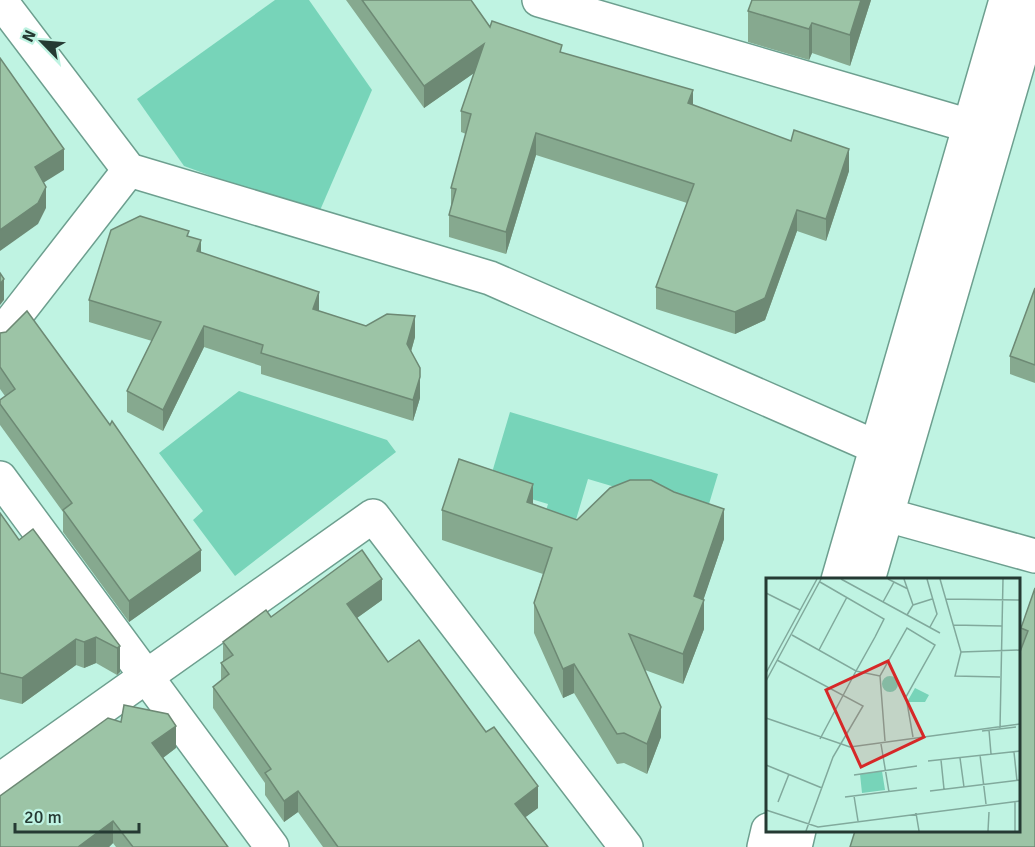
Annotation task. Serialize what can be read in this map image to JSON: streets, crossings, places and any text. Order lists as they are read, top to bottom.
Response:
{
  "scale_bar": "20 m",
  "north": "top left"
}
